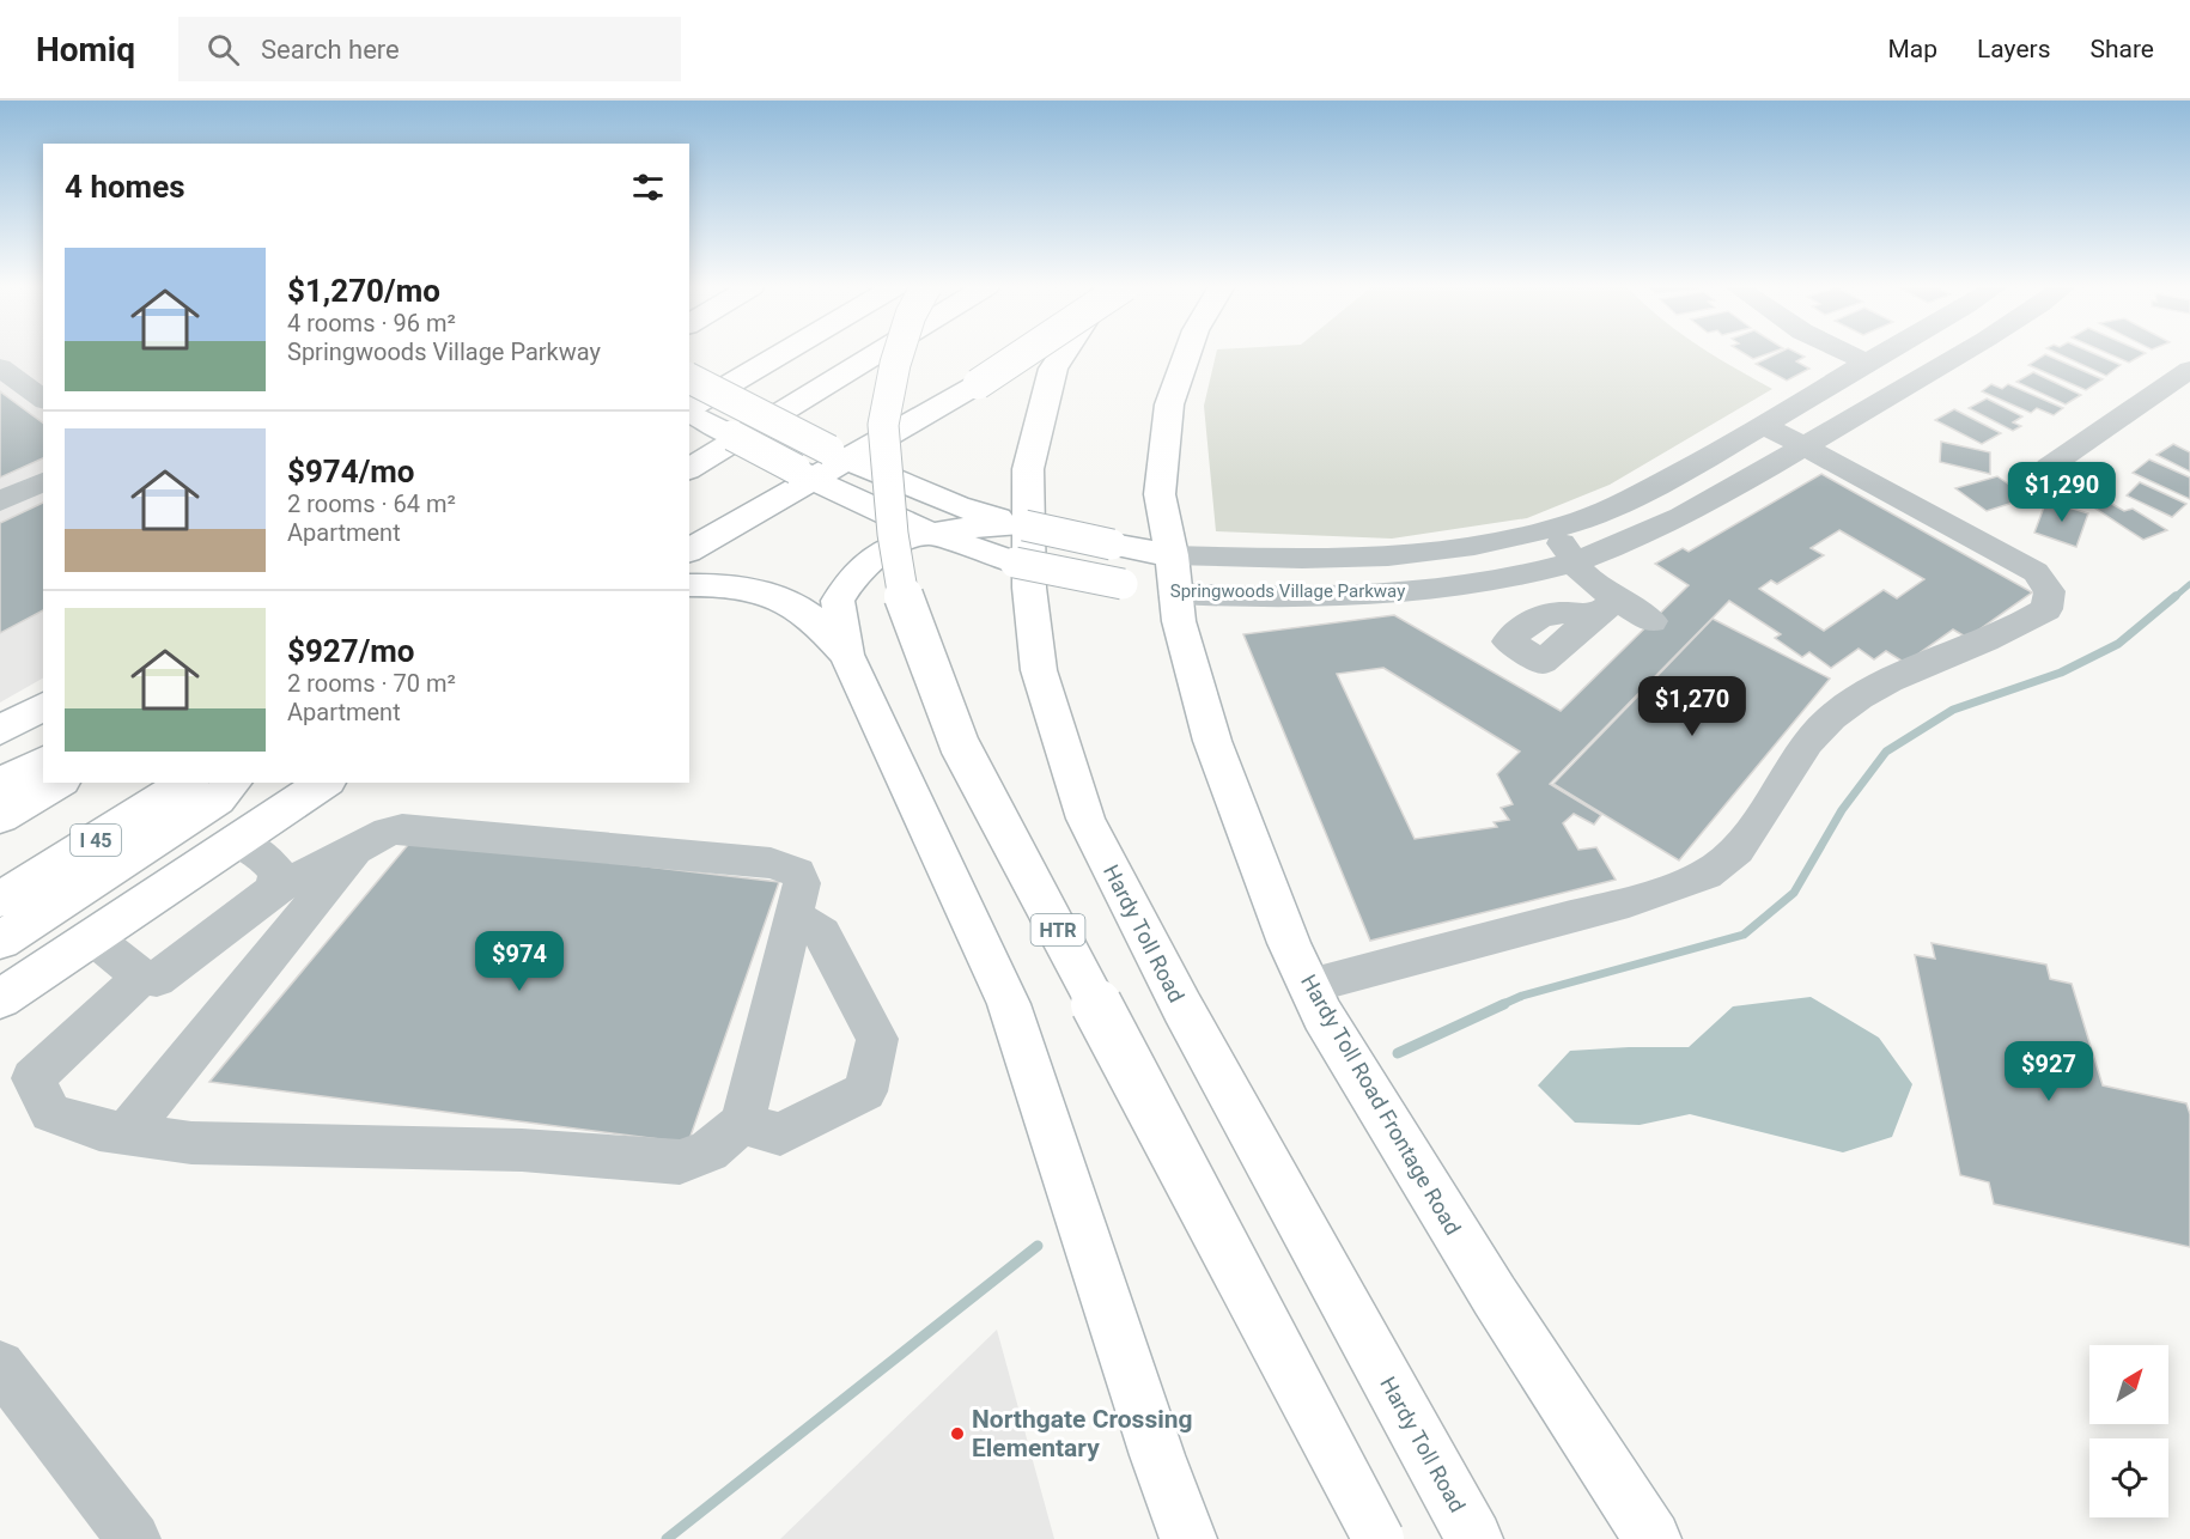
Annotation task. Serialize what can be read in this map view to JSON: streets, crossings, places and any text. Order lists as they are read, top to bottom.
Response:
{
  "streets": {
    "main road": [
      "Springwoods Village Parkway",
      "I 45",
      "HTR",
      "Hardy Toll Road",
      "Hardy Toll Road Frontage Road"
    ]
  },
  "crossings": [
    ["Springwoods Village Parkway", "Hardy Toll Road Frontage Road"]
  ],
  "places": ["Northgate Crossing Elementary"],
  "north": "top right",
  "page": {
    "header": "Homiq",
    "search": "Search here",
    "nav": ["Map", "Layers", "Share"],
    "heading": "4 homes",
    "list": [
      {
        "name": "$1,270/mo",
        "note": "4 rooms · 96 m² · Springwoods Village Parkway"
      },
      {
        "name": "$974/mo",
        "note": "2 rooms · 64 m² · Apartment"
      },
      {
        "name": "$927/mo",
        "note": "2 rooms · 70 m² · Apartment"
      }
    ],
    "price": [
      "$1,290",
      "$1,270",
      "$974",
      "$927"
    ]
  }
}
